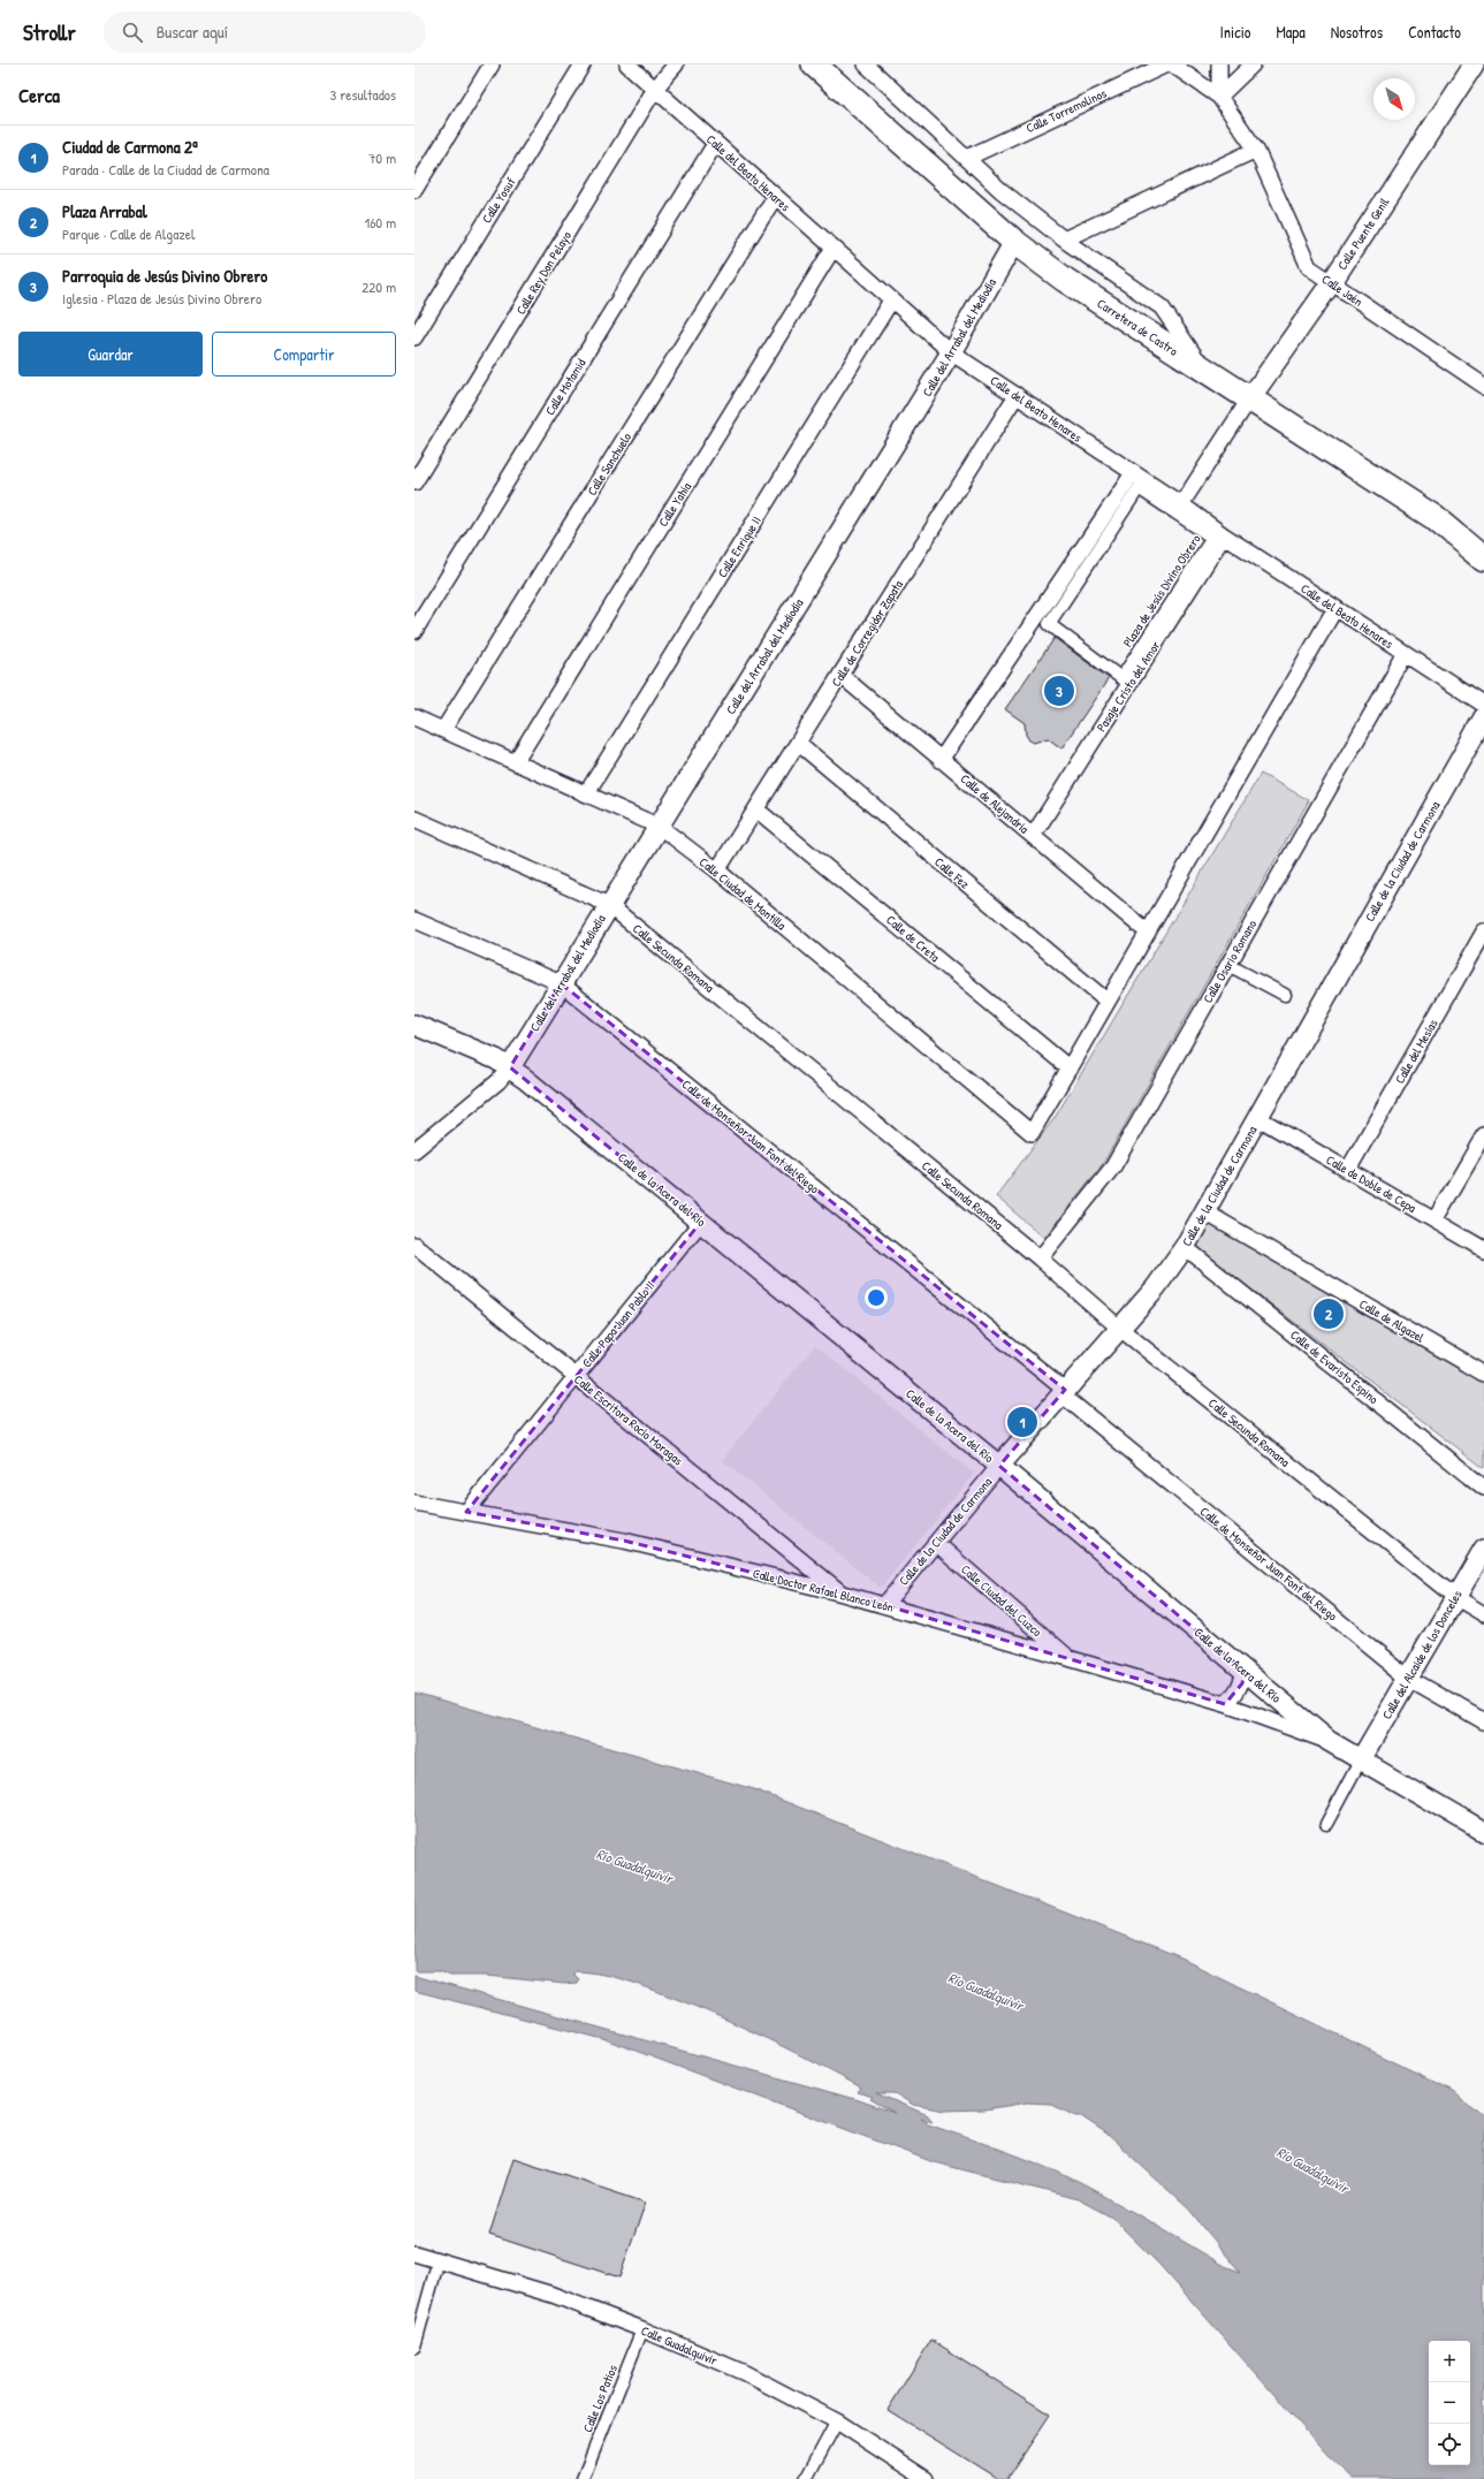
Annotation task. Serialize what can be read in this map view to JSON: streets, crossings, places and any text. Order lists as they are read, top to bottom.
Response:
{
  "streets": {
    "main road": ["Carretera de Castro"],
    "street": [
      "Calle Torremolinos",
      "Calle del Beato Henares",
      "Calle Yosuf",
      "Calle Puente Genil",
      "Calle Rey Don Pelayo",
      "Calle Jaén",
      "Calle del Arrabal del Mediodía",
      "Calle Motamid",
      "Calle Sanchuelo",
      "Calle Yahía",
      "Calle Enrique II",
      "Plaza de Jesús Divino Obrero",
      "Calle de Corregidor Zapata",
      "Pasaje Cristo del Amor",
      "Calle de Alejandría",
      "Calle de la Ciudad de Carmona",
      "Calle Fez",
      "Calle Ciudad de Montilla",
      "Calle de Creta",
      "Calle Secunda Romana",
      "Calle Osario Romano",
      "Calle del Mesías",
      "Calle de Monseñor Juan Font del Riego",
      "Calle de Doble de Cepa",
      "Calle de la Acera del Río",
      "Calle de Algazel",
      "Calle Papa Juan Pablo II",
      "Calle de Evaristo Espino",
      "Calle Escritora Rocío Moragas",
      "Calle Doctor Rafael Blanco León",
      "Calle Ciudad del Cuzco",
      "Calle del Alcaide de los Donceles",
      "Calle Guadalquivir",
      "Calle Los Patios"
    ]
  },
  "crossings": [
    ["Calle del Beato Henares", "Calle Rey Don Pelayo"],
    ["Calle del Beato Henares", "Calle del Arrabal del Mediodía"],
    ["Calle del Beato Henares", "Calle Motamid"],
    ["Calle del Beato Henares", "Calle Sanchuelo"],
    ["Calle del Beato Henares", "Calle Yahía"],
    ["Calle del Beato Henares", "Calle Enrique II"],
    ["Calle del Beato Henares", "Calle de Corregidor Zapata"],
    ["Calle del Beato Henares", "Pasaje Cristo del Amor"],
    ["Calle del Beato Henares", "Calle Osario Romano"],
    ["Calle Puente Genil", "Calle Jaén"],
    ["Calle Puente Genil", "Carretera de Castro"],
    ["Carretera de Castro", "Calle del Arrabal del Mediodía"],
    ["Calle del Arrabal del Mediodía", "Calle Ciudad de Montilla"],
    ["Calle del Arrabal del Mediodía", "Calle Secunda Romana"],
    ["Calle del Arrabal del Mediodía", "Calle de Monseñor Juan Font del Riego"],
    ["Calle del Arrabal del Mediodía", "Calle de la Acera del Río"],
    ["Calle Sanchuelo", "Calle Ciudad de Montilla"],
    ["Calle Yahía", "Calle Ciudad de Montilla"],
    ["Calle Enrique II", "Calle Ciudad de Montilla"],
    ["Calle de Corregidor Zapata", "Calle de Alejandría"],
    ["Calle de Corregidor Zapata", "Calle Fez"],
    ["Calle de Corregidor Zapata", "Calle Ciudad de Montilla"],
    ["Calle de Corregidor Zapata", "Calle de Creta"],
    ["Pasaje Cristo del Amor", "Calle de Alejandría"],
    ["Calle de la Ciudad de Carmona", "Calle Secunda Romana"],
    ["Calle de la Ciudad de Carmona", "Calle de Monseñor Juan Font del Riego"],
    ["Calle de la Ciudad de Carmona", "Calle de Doble de Cepa"],
    ["Calle de la Ciudad de Carmona", "Calle de la Acera del Río"],
    ["Calle de la Ciudad de Carmona", "Calle de Algazel"],
    ["Calle de la Ciudad de Carmona", "Calle de Evaristo Espino"],
    ["Calle de la Ciudad de Carmona", "Calle Doctor Rafael Blanco León"],
    ["Calle de la Ciudad de Carmona", "Calle Ciudad del Cuzco"],
    ["Calle Ciudad de Montilla", "Calle de Creta"],
    ["Calle Secunda Romana", "Calle Osario Romano"],
    ["Calle Secunda Romana", "Calle del Alcaide de los Donceles"],
    ["Calle del Mesías", "Calle de Doble de Cepa"],
    ["Calle de Monseñor Juan Font del Riego", "Calle del Alcaide de los Donceles"],
    ["Calle de la Acera del Río", "Calle Papa Juan Pablo II"],
    ["Calle de la Acera del Río", "Calle Doctor Rafael Blanco León"],
    ["Calle de la Acera del Río", "Calle del Alcaide de los Donceles"],
    ["Calle Papa Juan Pablo II", "Calle Escritora Rocío Moragas"],
    ["Calle Papa Juan Pablo II", "Calle Doctor Rafael Blanco León"],
    ["Calle Escritora Rocío Moragas", "Calle Doctor Rafael Blanco León"],
    ["Calle Doctor Rafael Blanco León", "Calle Ciudad del Cuzco"],
    ["Calle Guadalquivir", "Calle Los Patios"]
  ],
  "water": ["Río Guadalquivir"],
  "north": "bottom right",
  "page": {
    "header": "Strollr",
    "search": "Buscar aquí",
    "nav": [
      "Inicio",
      "Mapa",
      "Nosotros",
      "Contacto"
    ],
    "heading": ["Cerca", "3 resultados"],
    "list": [
      {
        "mark": "1",
        "name": "Ciudad de Carmona 2ª",
        "note": "Parada · Calle de la Ciudad de Carmona",
        "value": "70 m"
      },
      {
        "mark": "2",
        "name": "Plaza Arrabal",
        "note": "Parque · Calle de Algazel",
        "value": "160 m"
      },
      {
        "mark": "3",
        "name": "Parroquia de Jesús Divino Obrero",
        "note": "Iglesia · Plaza de Jesús Divino Obrero",
        "value": "220 m"
      }
    ],
    "buttons": ["Guardar", "Compartir"],
    "pins": ["3", "2", "1"],
    "map_buttons": ["+", "−"]
  }
}
